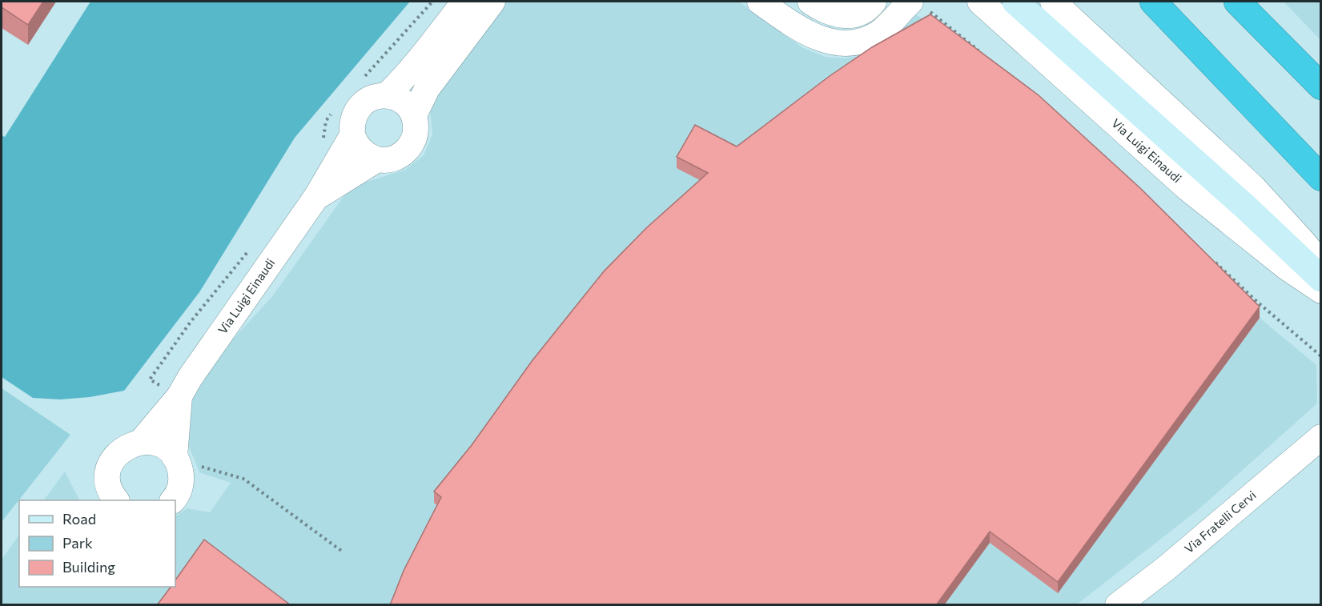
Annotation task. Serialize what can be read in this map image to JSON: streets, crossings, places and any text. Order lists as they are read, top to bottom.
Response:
{
  "streets": {
    "street": ["Via Luigi Einaudi", "Via Fratelli Cervi"]
  },
  "legend": ["Road", "Park", "Building"]
}
